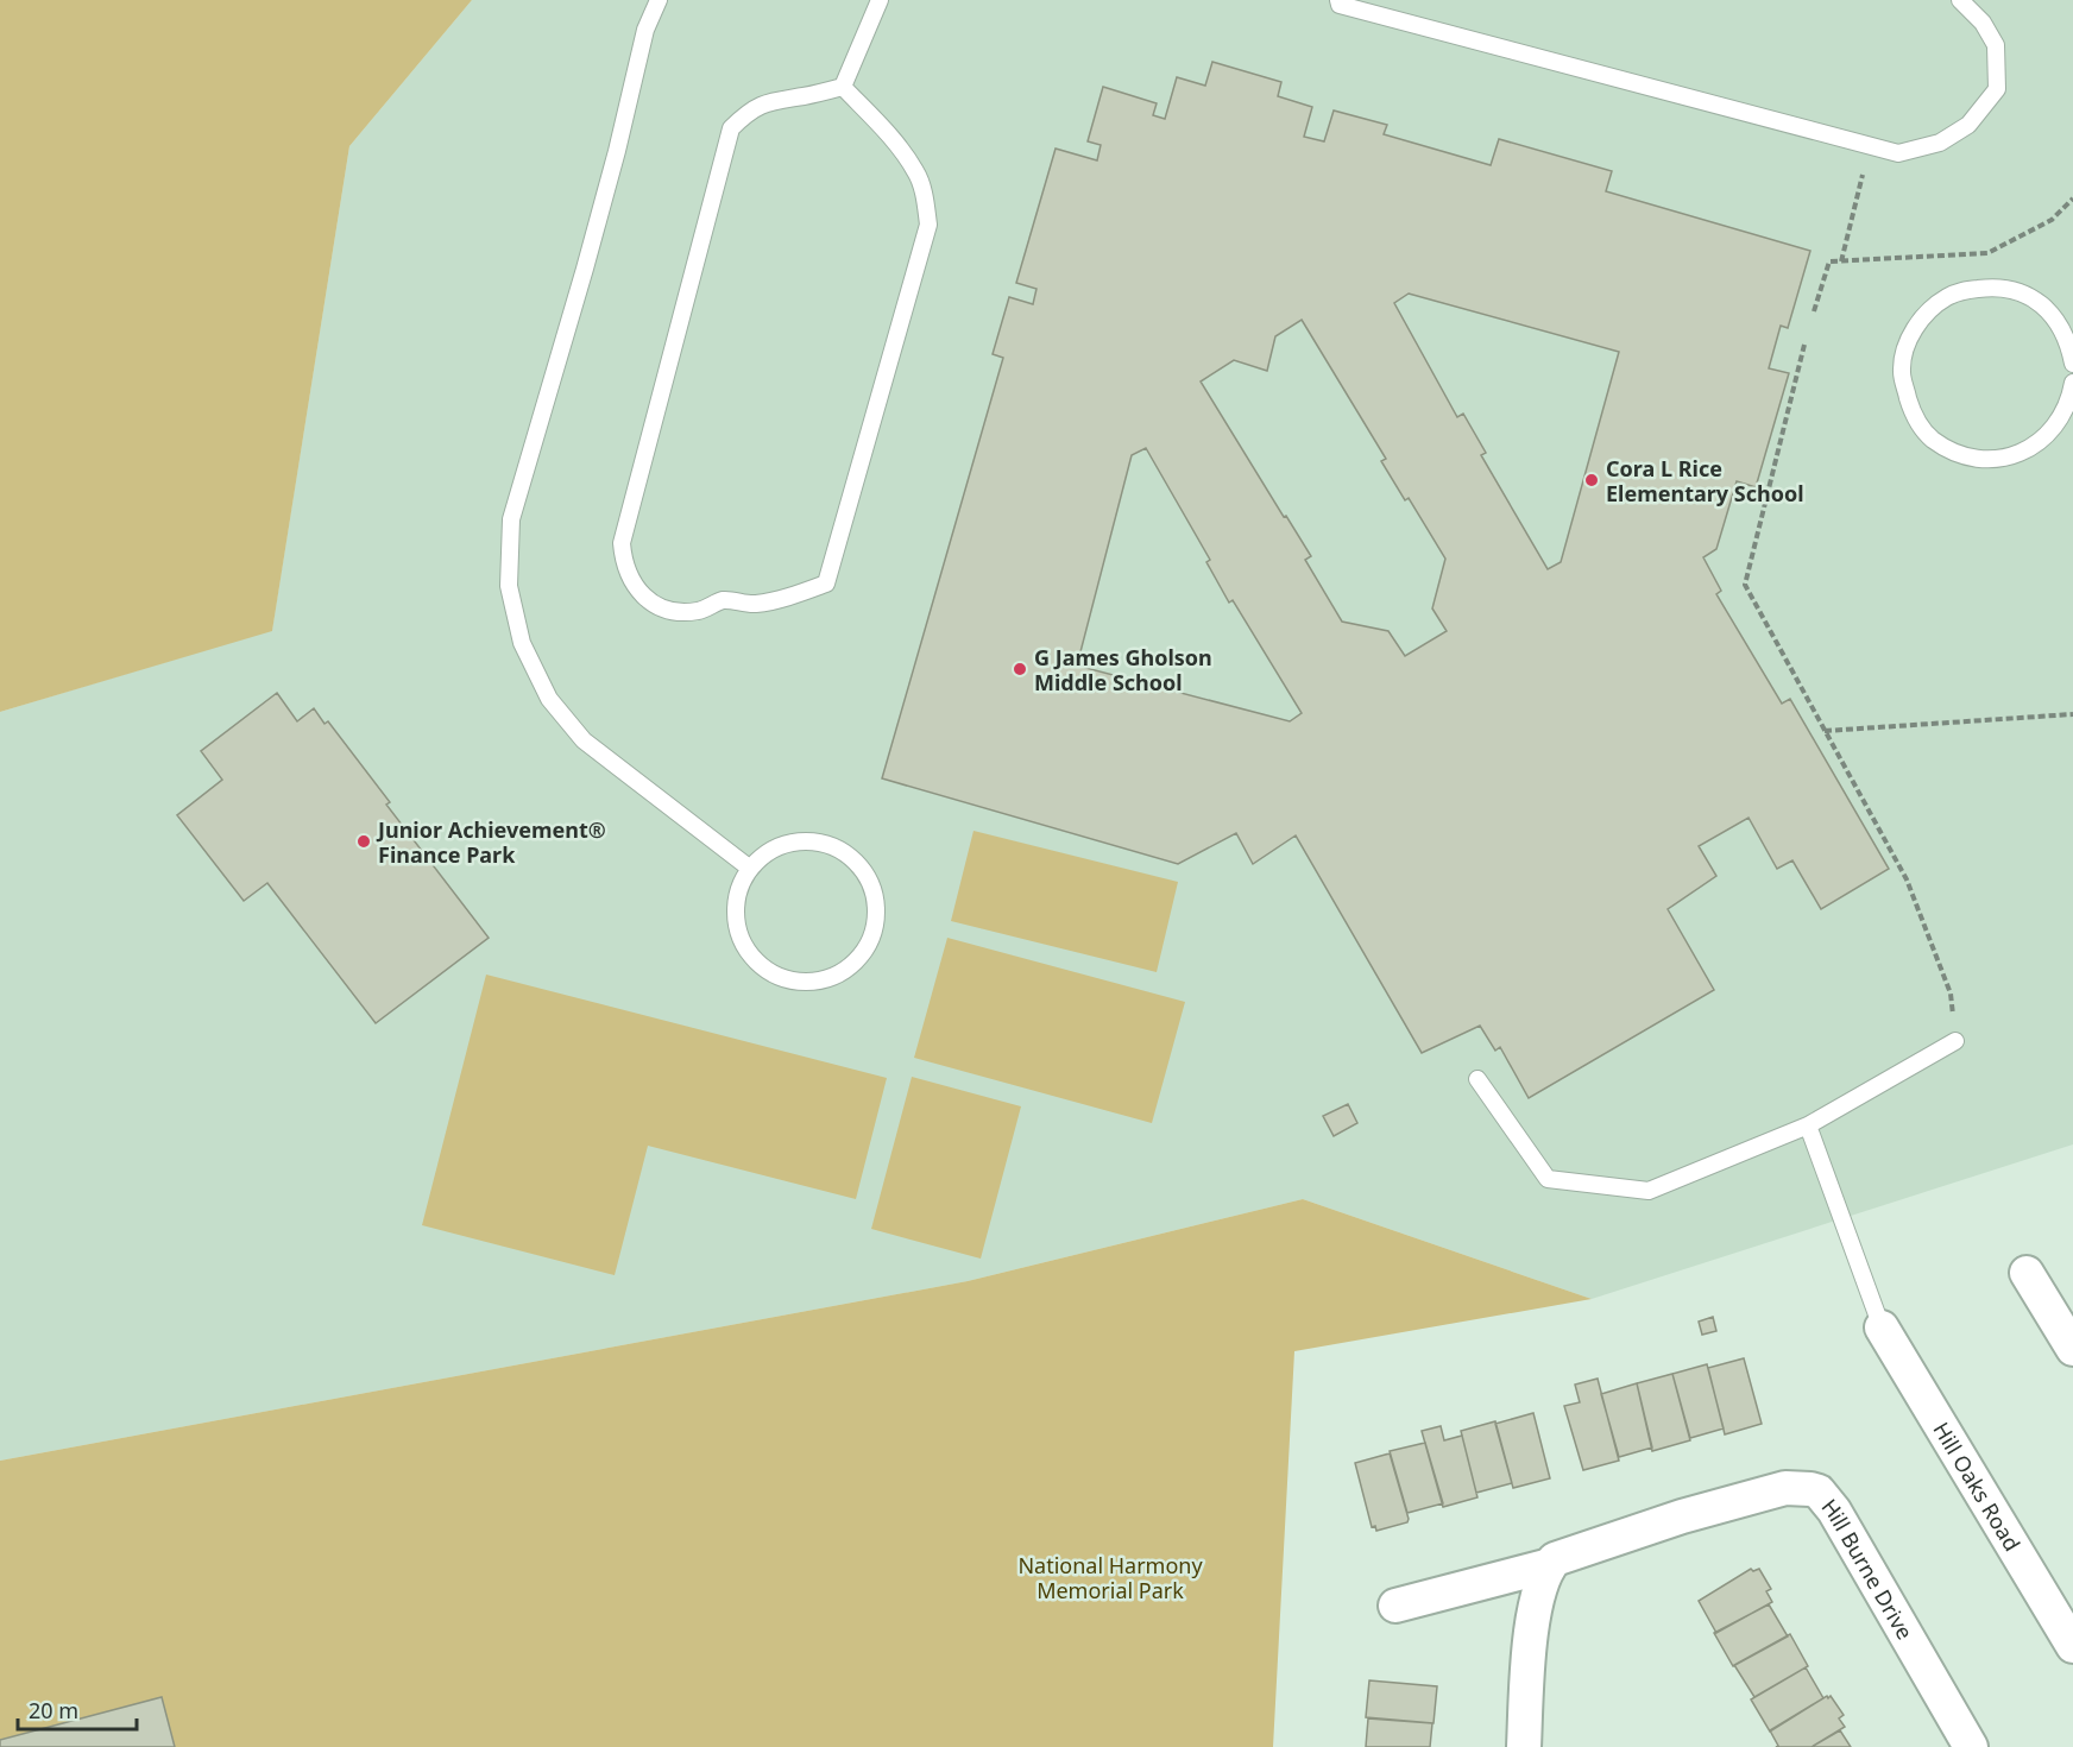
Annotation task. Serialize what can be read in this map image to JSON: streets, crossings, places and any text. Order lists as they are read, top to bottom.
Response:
{
  "streets": {
    "street": ["Hill Oaks Road", "Hill Burne Drive"]
  },
  "parks": ["National Harmony Memorial Park"],
  "places": ["Cora L Rice Elementary School", "G James Gholson Middle School", "Junior Achievement® Finance Park"],
  "scale_bar": "20 m"
}
